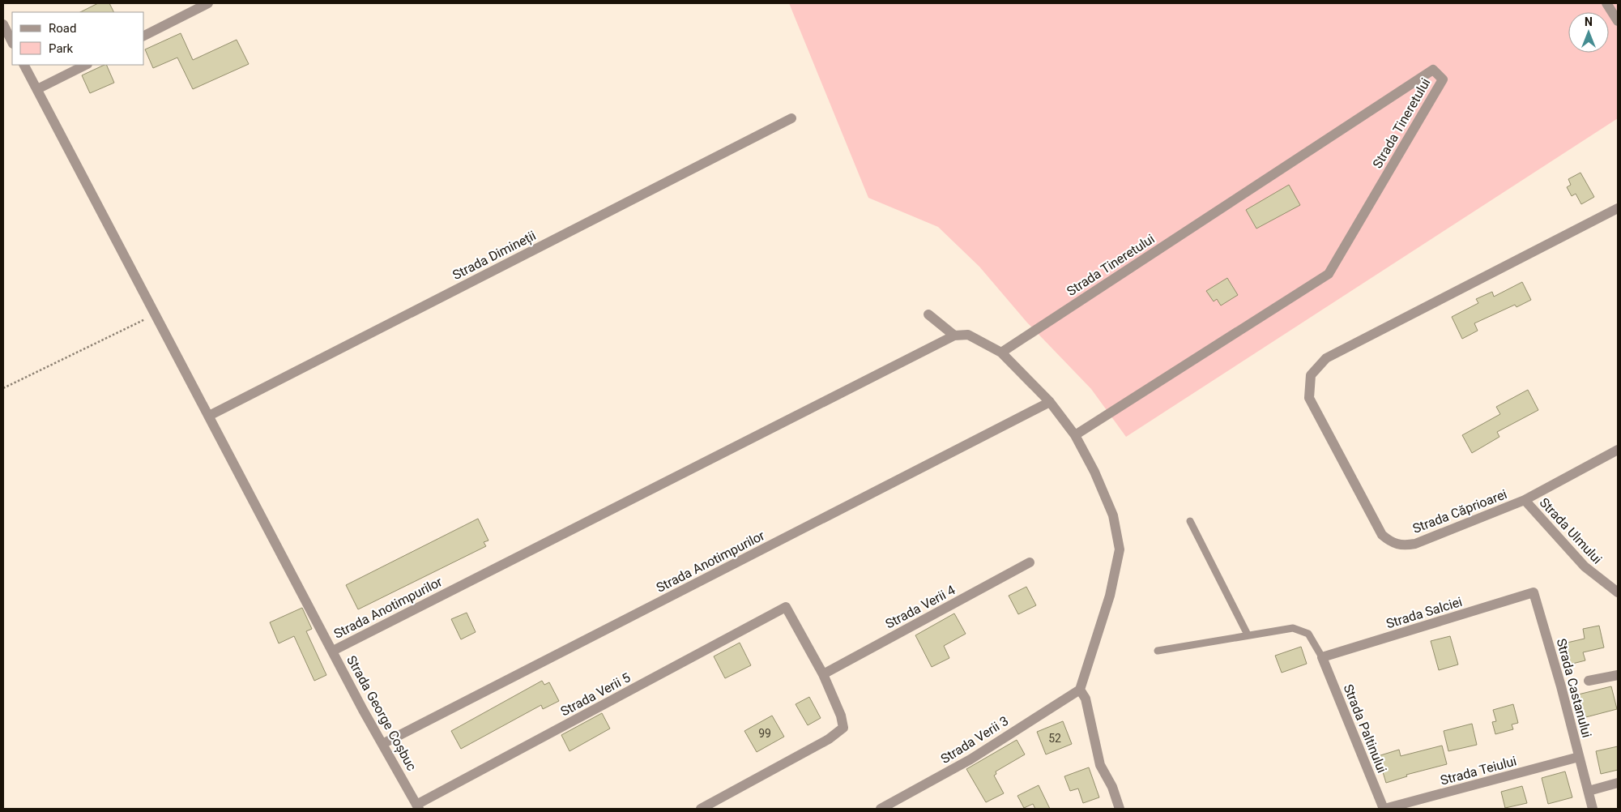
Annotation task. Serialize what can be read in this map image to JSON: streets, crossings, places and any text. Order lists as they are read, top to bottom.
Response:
{
  "streets": {
    "street": [
      "Strada Tineretului",
      "Strada Dimineții",
      "Strada Căprioarei",
      "Strada Ulmului",
      "Strada Anotimpurilor",
      "Strada Verii 4",
      "Strada Salciei",
      "Strada Castanului",
      "Strada Verii 5",
      "Strada George Coșbuc",
      "Strada Paltinului",
      "Strada Verii 3",
      "Strada Teiului"
    ]
  },
  "crossings": [
    ["Strada Dimineții", "Strada George Coșbuc"],
    ["Strada Căprioarei", "Strada Ulmului"],
    ["Strada Anotimpurilor", "Strada George Coșbuc"],
    ["Strada Verii 4", "Strada Verii 5"],
    ["Strada Salciei", "Strada Castanului"],
    ["Strada Salciei", "Strada Paltinului"],
    ["Strada Castanului", "Strada Teiului"],
    ["Strada Verii 5", "Strada George Coșbuc"],
    ["Strada Paltinului", "Strada Teiului"]
  ],
  "house_numbers": ["99", "52"],
  "legend": ["Road", "Park"],
  "north": "top"
}
